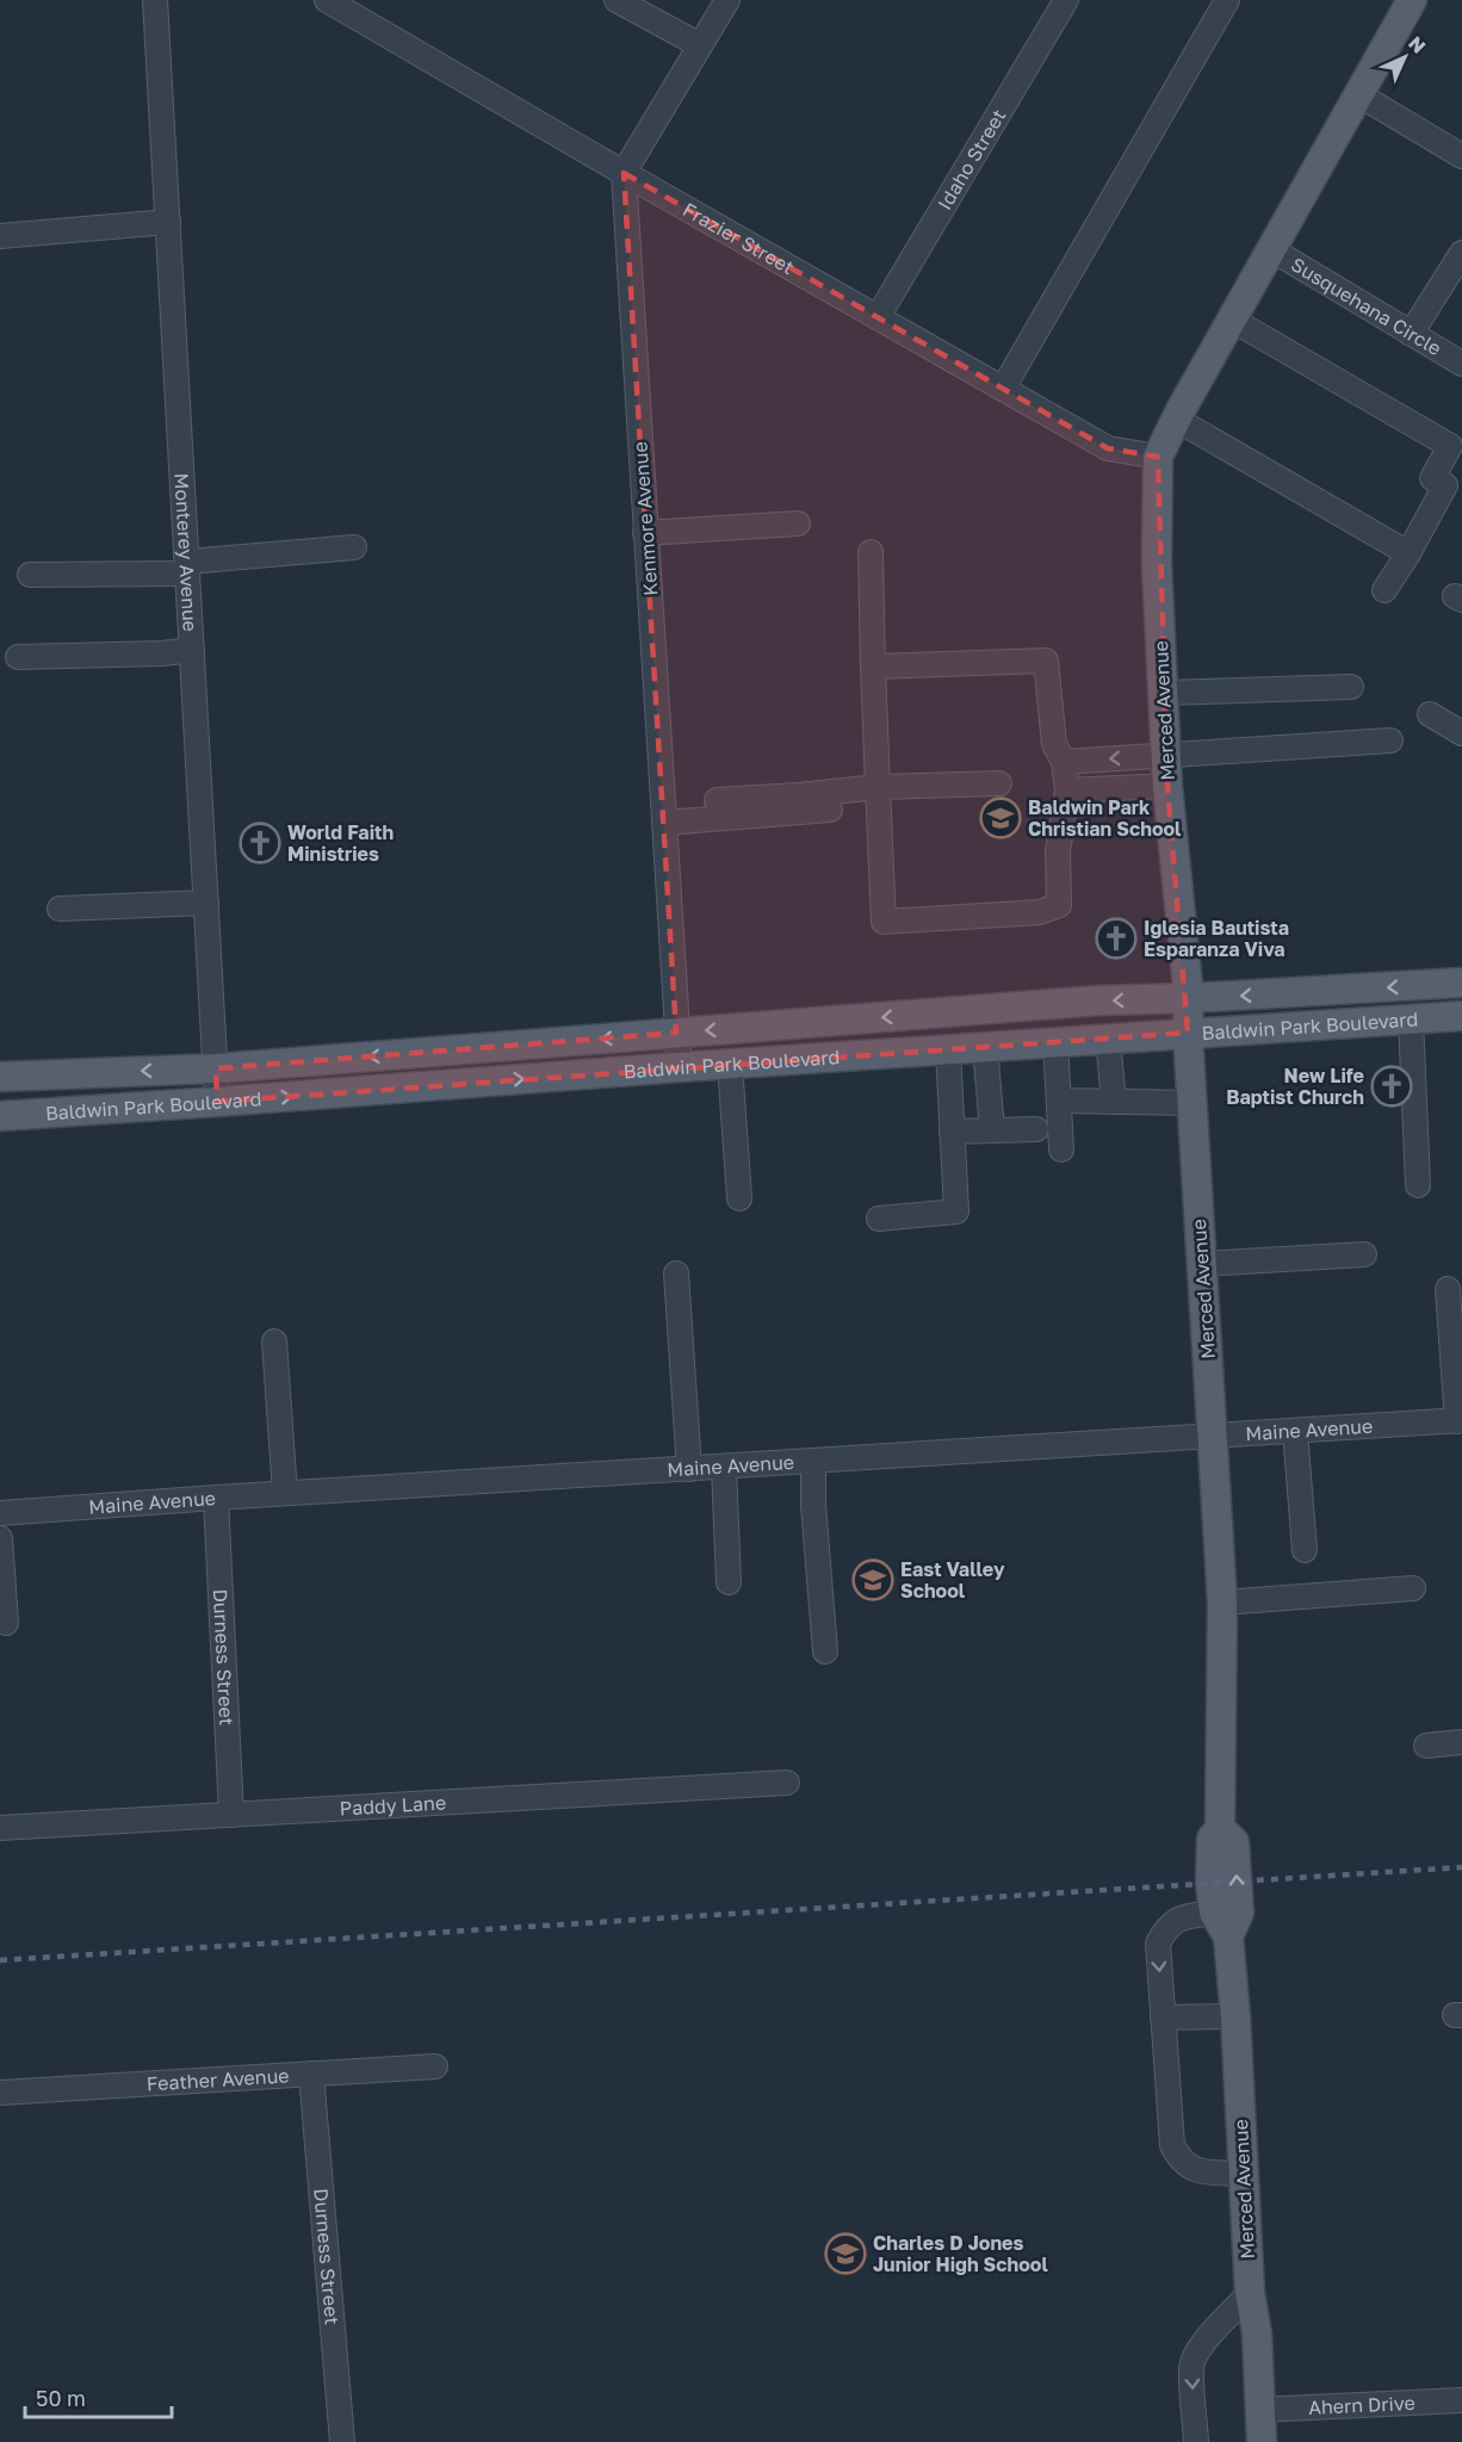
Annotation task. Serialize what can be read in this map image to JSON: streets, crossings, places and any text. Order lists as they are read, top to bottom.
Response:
{
  "streets": {
    "main road": ["Merced Avenue", "Baldwin Park Boulevard"],
    "street": [
      "Idaho Street",
      "Frazier Street",
      "Susquehana Circle",
      "Kenmore Avenue",
      "Monterey Avenue",
      "Maine Avenue",
      "Durness Street",
      "Paddy Lane",
      "Feather Avenue",
      "Ahern Drive"
    ]
  },
  "crossings": [
    ["Idaho Street", "Frazier Street"],
    ["Frazier Street", "Kenmore Avenue"],
    ["Frazier Street", "Merced Avenue"],
    ["Susquehana Circle", "Merced Avenue"],
    ["Kenmore Avenue", "Baldwin Park Boulevard"],
    ["Monterey Avenue", "Baldwin Park Boulevard"],
    ["Merced Avenue", "Baldwin Park Boulevard"],
    ["Merced Avenue", "Maine Avenue"],
    ["Merced Avenue", "Ahern Drive"],
    ["Maine Avenue", "Durness Street"],
    ["Durness Street", "Paddy Lane"],
    ["Durness Street", "Feather Avenue"]
  ],
  "places": {
    "school or university": ["Baldwin Park Christian School", "East Valley School", "Charles D Jones Junior High School"],
    "church": ["World Faith Ministries", "Iglesia Bautista Esparanza Viva", "New Life Baptist Church"]
  },
  "scale_bar": "50 m",
  "north": "top right"
}
